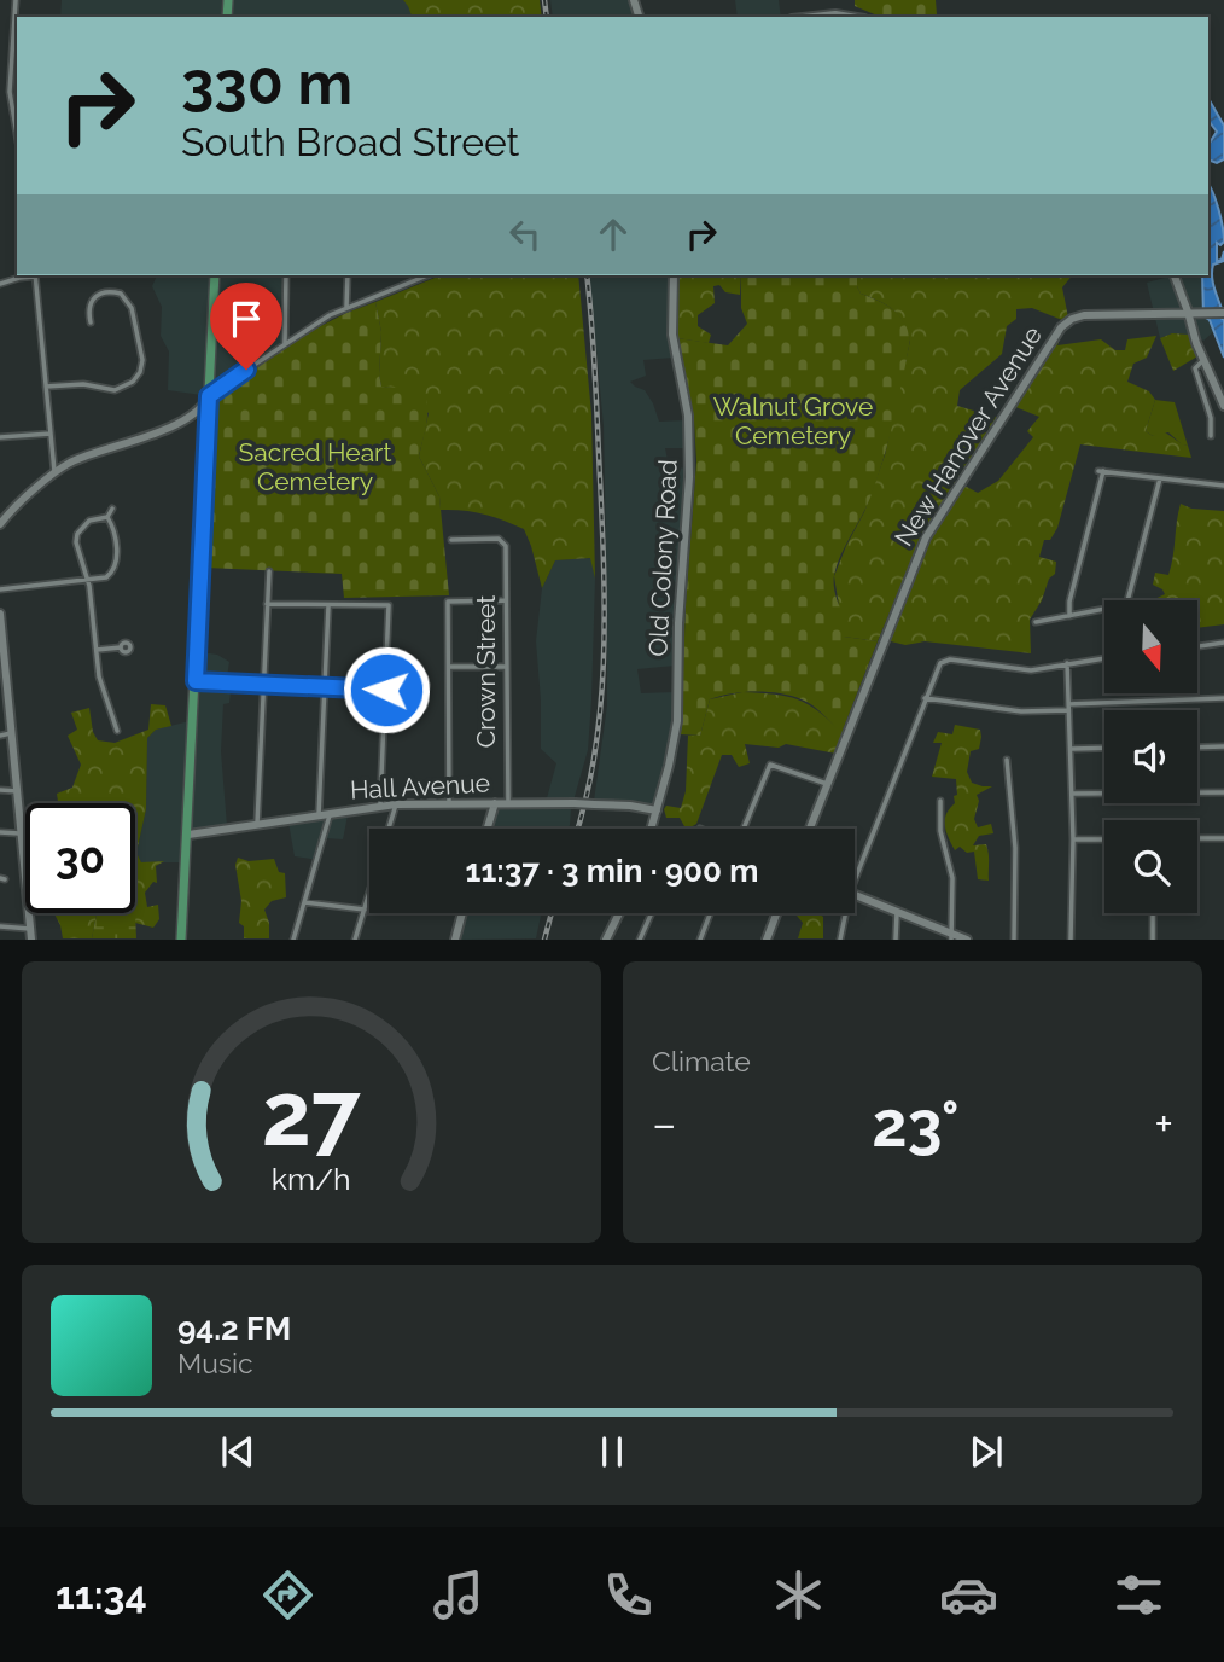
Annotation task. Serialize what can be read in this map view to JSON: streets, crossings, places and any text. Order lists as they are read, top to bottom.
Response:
{
  "streets": {
    "main road": ["New Hanover Avenue", "Old Colony Road", "Hall Avenue"],
    "street": ["Crown Street"]
  },
  "crossings": [
    ["Old Colony Road", "Hall Avenue"],
    ["Crown Street", "Hall Avenue"]
  ],
  "parks": ["Walnut Grove Cemetery", "Sacred Heart Cemetery"],
  "north": "bottom",
  "page": {
    "turn": ["330 m", "South Broad Street"],
    "limit": "30",
    "trip": "11:37 · 3 min · 900 m",
    "tile": "Climate",
    "heat": ["−", "23°", "+"],
    "song": ["94.2 FM", "Music"],
    "tabs": "11:34",
    "gauge": ["27", "km/h"]
  }
}
